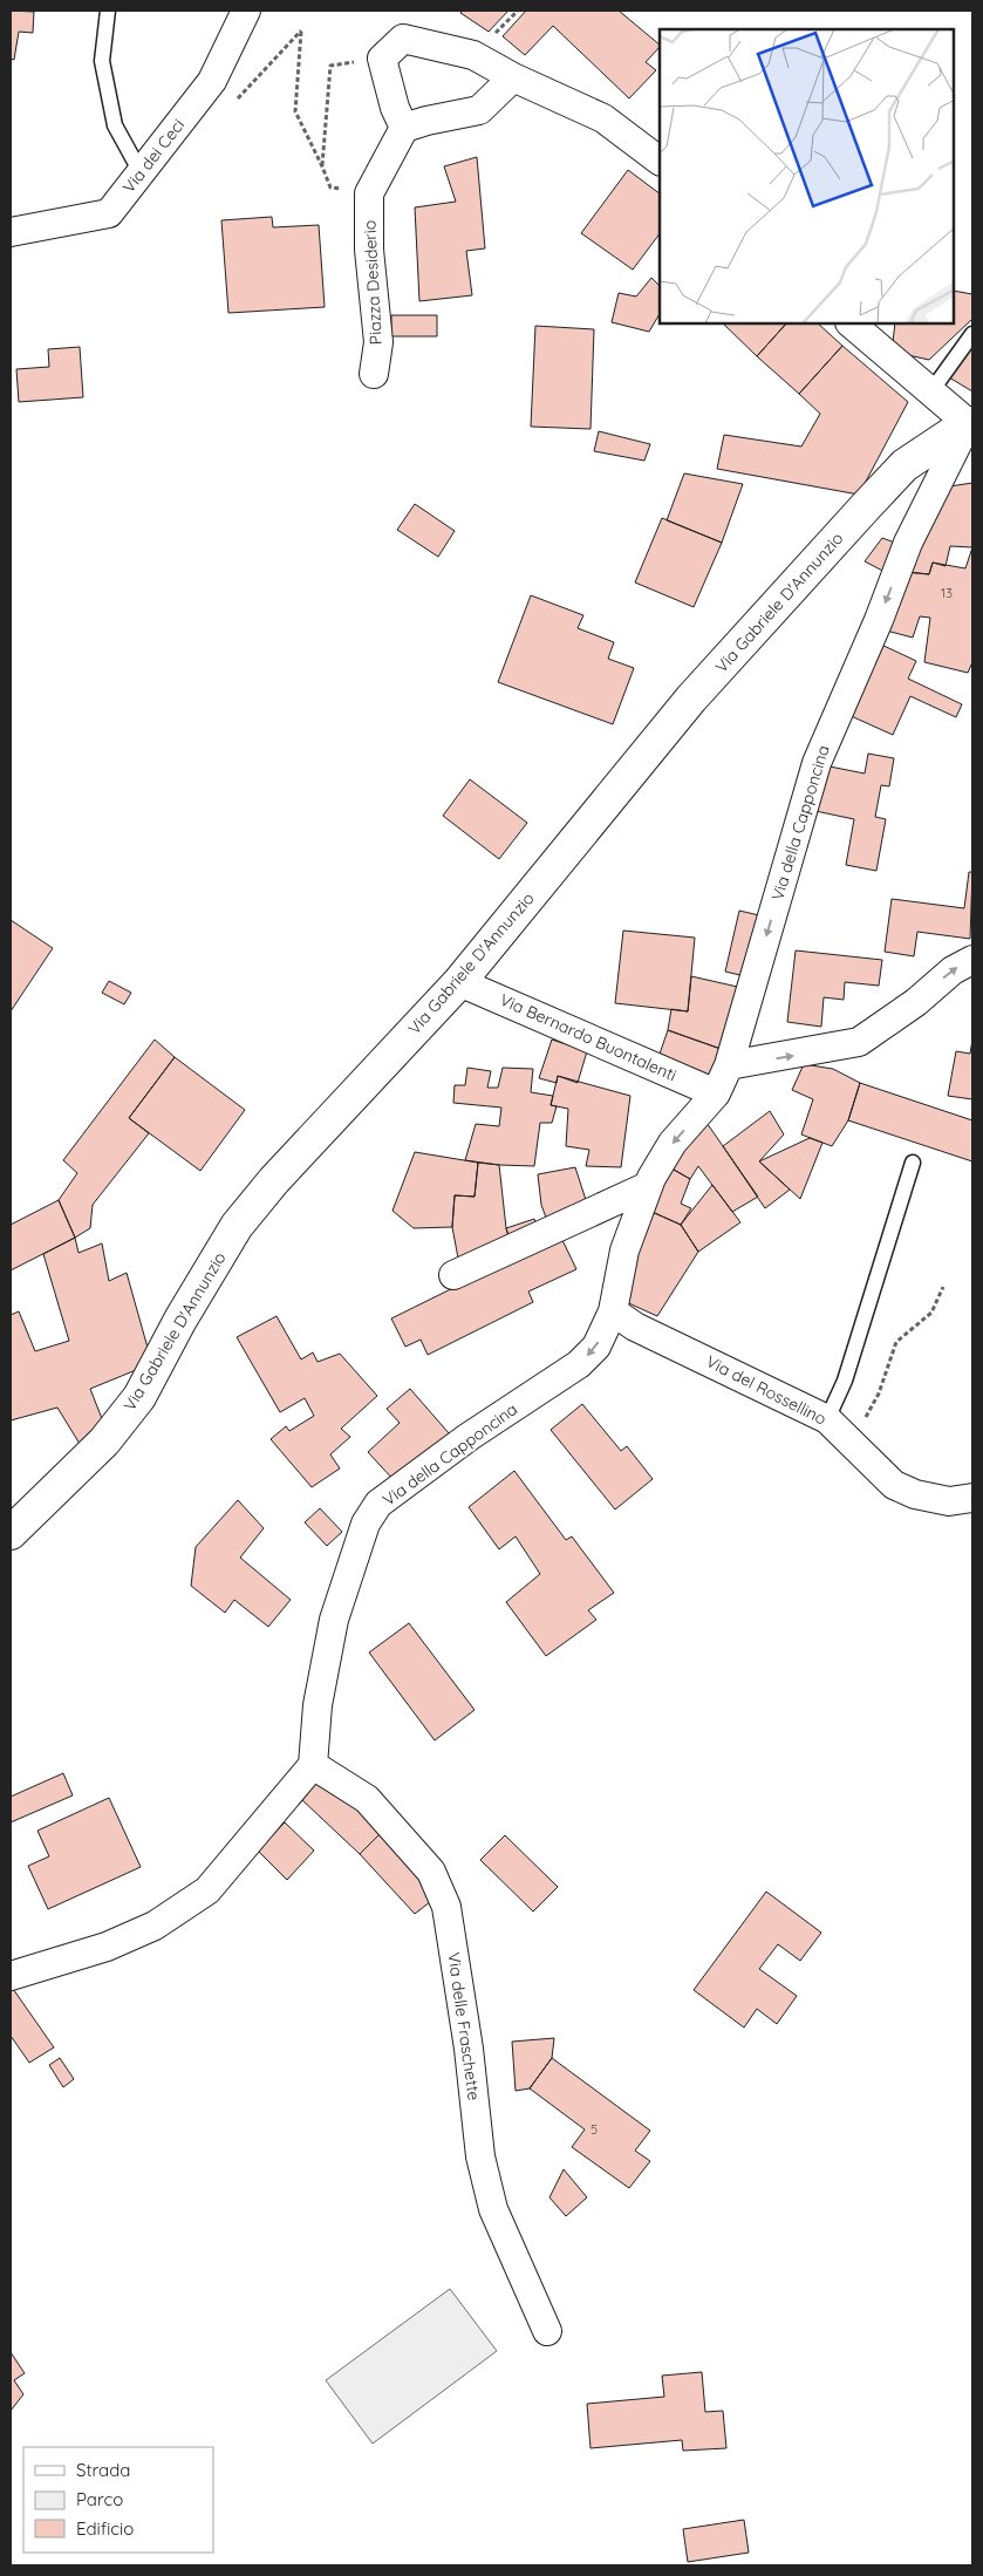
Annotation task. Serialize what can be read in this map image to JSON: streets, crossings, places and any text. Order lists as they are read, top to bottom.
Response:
{
  "streets": {
    "street": [
      "Via dei Ceci",
      "Piazza Desiderio",
      "Via Gabriele D'Annunzio",
      "Via della Capponcina",
      "Via Bernardo Buontalenti",
      "Via del Rossellino",
      "Via delle Fraschette"
    ]
  },
  "crossings": [
    ["Via Gabriele D'Annunzio", "Via della Capponcina"],
    ["Via Gabriele D'Annunzio", "Via Bernardo Buontalenti"],
    ["Via della Capponcina", "Via Bernardo Buontalenti"],
    ["Via della Capponcina", "Via del Rossellino"],
    ["Via della Capponcina", "Via delle Fraschette"]
  ],
  "one_way": ["Via della Capponcina"],
  "house_numbers": ["13", "5"],
  "legend": ["Strada", "Parco", "Edificio"]
}
